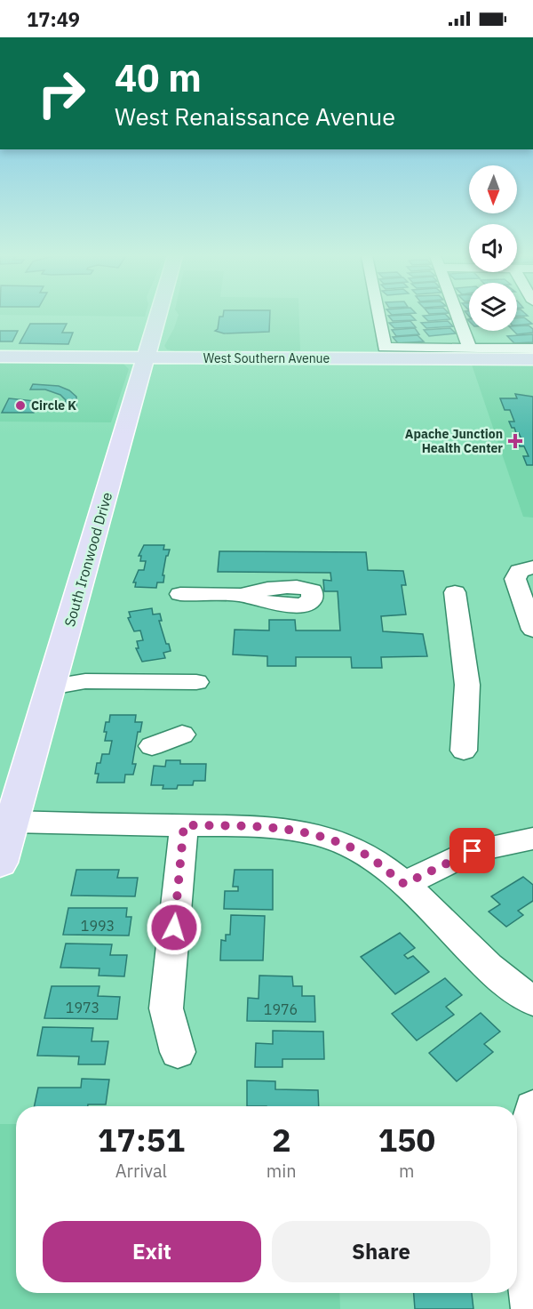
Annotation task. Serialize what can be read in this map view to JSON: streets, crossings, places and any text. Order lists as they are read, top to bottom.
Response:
{
  "streets": {
    "main road": ["West Southern Avenue", "South Ironwood Drive"]
  },
  "crossings": [
    ["West Southern Avenue", "South Ironwood Drive"]
  ],
  "places": {
    "other": ["Circle K"],
    "health": ["Apache Junction Health Center"]
  },
  "house_numbers": ["1993", "1973", "1976"],
  "north": "bottom",
  "page": {
    "status": "17:49",
    "turn": ["40 m", "West Renaissance Avenue"],
    "eta": [
      "17:51",
      "Arrival",
      "2",
      "min",
      "150",
      "m"
    ],
    "buttons": ["Exit", "Share"]
  }
}
